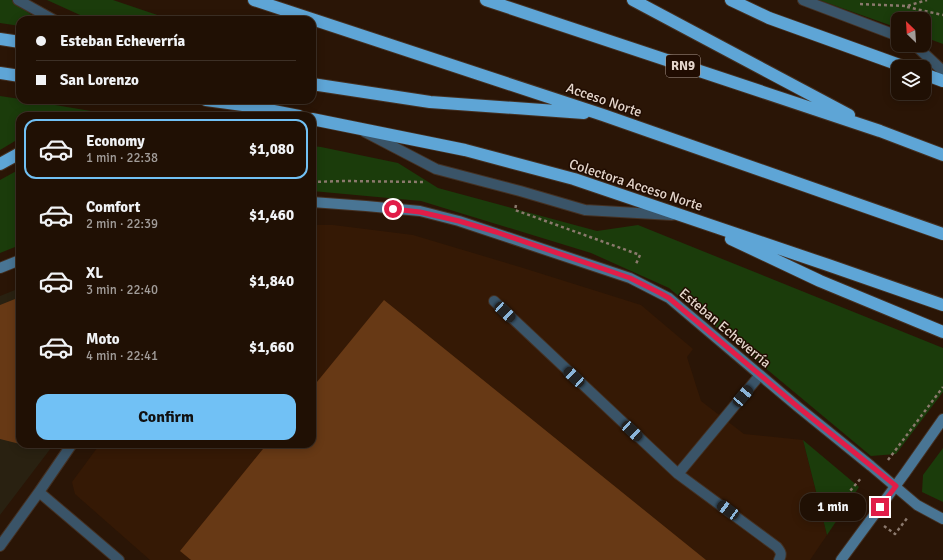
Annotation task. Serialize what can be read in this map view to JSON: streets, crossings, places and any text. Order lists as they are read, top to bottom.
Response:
{
  "streets": {
    "highway": ["RN9", "Acceso Norte", "Colectora Acceso Norte"],
    "street": ["Esteban Echeverría"]
  },
  "north": "top left",
  "page": {
    "banner": ["Esteban Echeverría", "San Lorenzo"],
    "list": [
      {
        "name": "Economy",
        "note": "1 min · 22:38",
        "value": "$1,080"
      },
      {
        "name": "Comfort",
        "note": "2 min · 22:39",
        "value": "$1,460"
      },
      {
        "name": "XL",
        "note": "3 min · 22:40",
        "value": "$1,840"
      },
      {
        "name": "Moto",
        "note": "4 min · 22:41",
        "value": "$1,660"
      }
    ],
    "buttons": "Confirm",
    "bubble": "1 min"
  }
}
